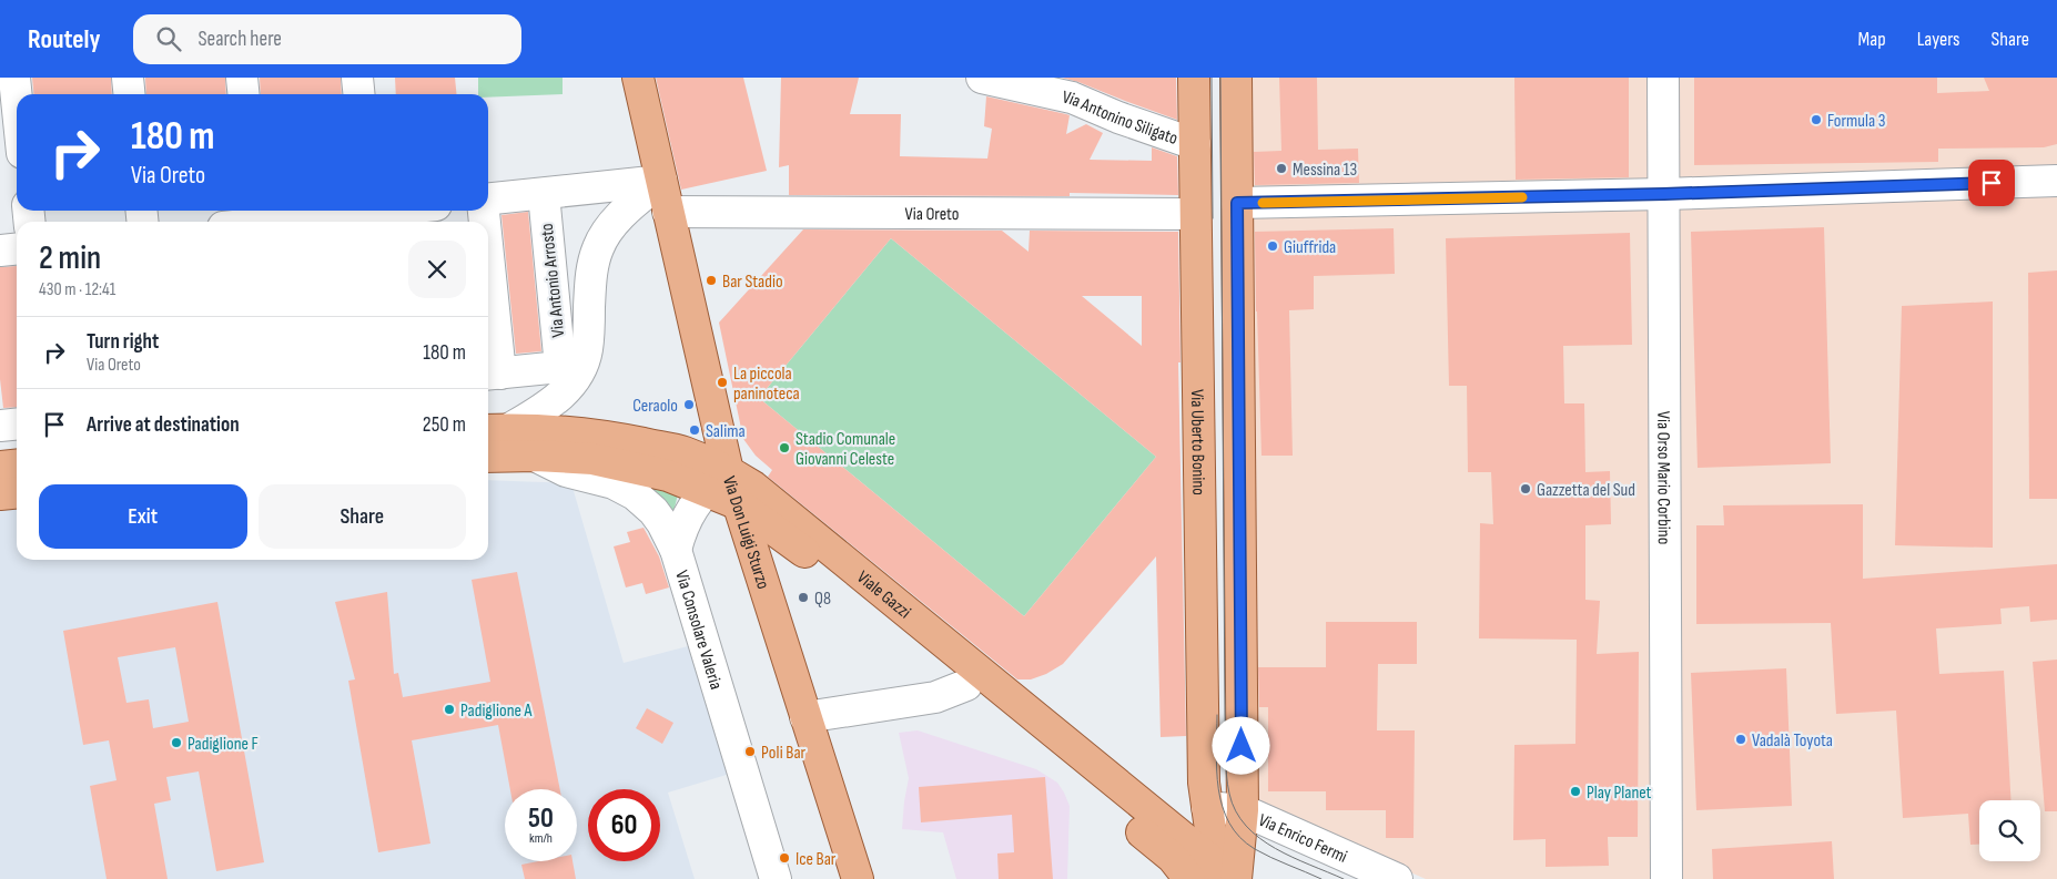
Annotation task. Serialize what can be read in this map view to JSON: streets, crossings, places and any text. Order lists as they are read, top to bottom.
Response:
{
  "streets": {
    "main road": ["Via Uberto Bonino", "Via Don Luigi Sturzo", "Viale Gazzi"],
    "street": [
      "Via Antonino Siligato",
      "Via Oreto",
      "Via Antonio Arrosto",
      "Via Orso Mario Corbino",
      "Via Consolare Valeria",
      "Via Enrico Fermi"
    ]
  },
  "crossings": [
    ["Via Antonino Siligato", "Via Uberto Bonino"],
    ["Via Oreto", "Via Uberto Bonino"],
    ["Via Oreto", "Via Don Luigi Sturzo"],
    ["Via Uberto Bonino", "Viale Gazzi"],
    ["Via Uberto Bonino", "Via Enrico Fermi"],
    ["Via Don Luigi Sturzo", "Viale Gazzi"],
    ["Viale Gazzi", "Via Consolare Valeria"]
  ],
  "places": [
    "Formula 3",
    "Messina 13",
    "Giuffrida",
    "Bar Stadio",
    "La piccola paninoteca",
    "Ceraolo",
    "Salima",
    "Stadio Comunale Giovanni Celeste",
    "Gazzetta del Sud",
    "Q8",
    "Padiglione A",
    "Vadalà Toyota",
    "Padiglione F",
    "Poli Bar",
    "Play Planet",
    "Ice Bar"
  ],
  "page": {
    "header": "Routely",
    "search": "Search here",
    "nav": ["Map", "Layers", "Share"],
    "turn": ["180 m", "Via Oreto"],
    "heading": ["2 min", "430 m · 12:41"],
    "list": [
      {
        "name": "Turn right",
        "note": "Via Oreto",
        "value": "180 m"
      },
      {
        "name": "Arrive at destination",
        "value": "250 m"
      }
    ],
    "buttons": ["Exit", "Share"],
    "speed": "50 km/h",
    "limit": "60"
  }
}
